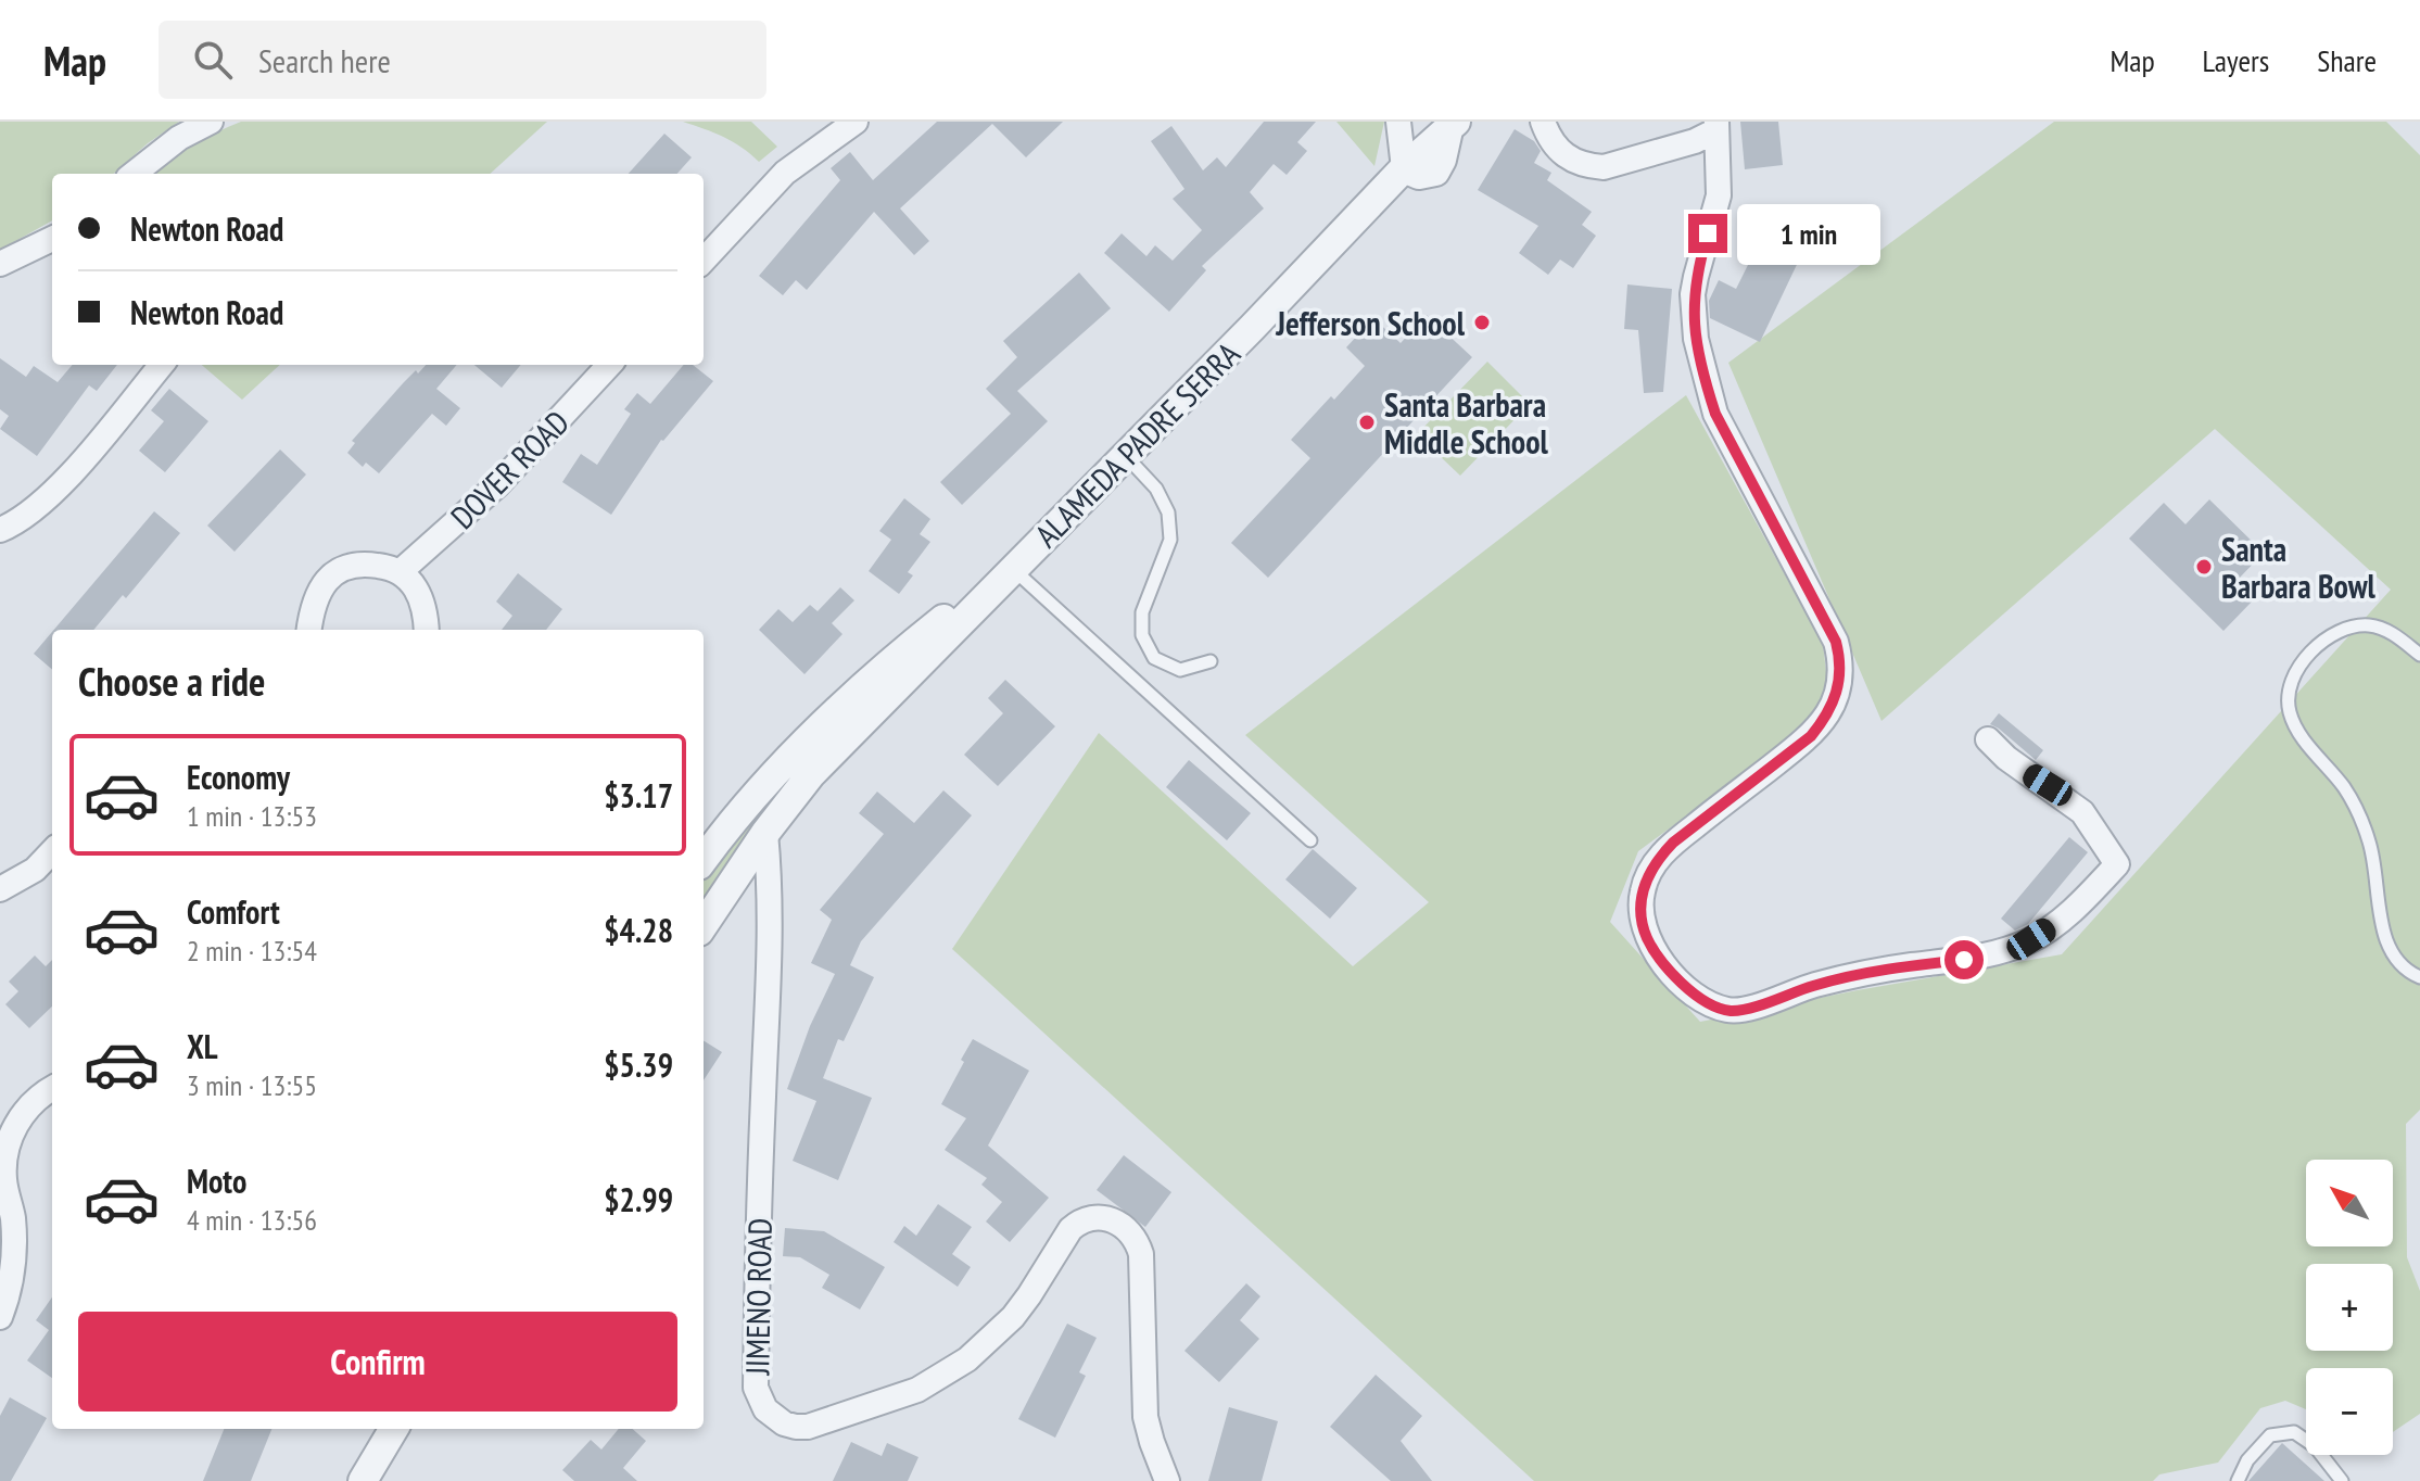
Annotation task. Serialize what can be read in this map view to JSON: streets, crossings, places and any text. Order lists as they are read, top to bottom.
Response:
{
  "streets": {
    "street": ["ALAMEDA PADRE SERRA", "DOVER ROAD", "JIMENO ROAD"]
  },
  "crossings": [
    ["ALAMEDA PADRE SERRA", "JIMENO ROAD"]
  ],
  "places": ["Jefferson School", "Santa Barbara Middle School", "Santa Barbara Bowl"],
  "north": "top left",
  "page": {
    "header": "Map",
    "search": "Search here",
    "nav": ["Map", "Layers", "Share"],
    "banner": ["Newton Road", "Newton Road"],
    "bubble": "1 min",
    "heading": "Choose a ride",
    "list": [
      {
        "name": "Economy",
        "note": "1 min · 13:53",
        "value": "$3.17"
      },
      {
        "name": "Comfort",
        "note": "2 min · 13:54",
        "value": "$4.28"
      },
      {
        "name": "XL",
        "note": "3 min · 13:55",
        "value": "$5.39"
      },
      {
        "name": "Moto",
        "note": "4 min · 13:56",
        "value": "$2.99"
      }
    ],
    "map_buttons": ["+", "−"],
    "buttons": "Confirm"
  }
}
